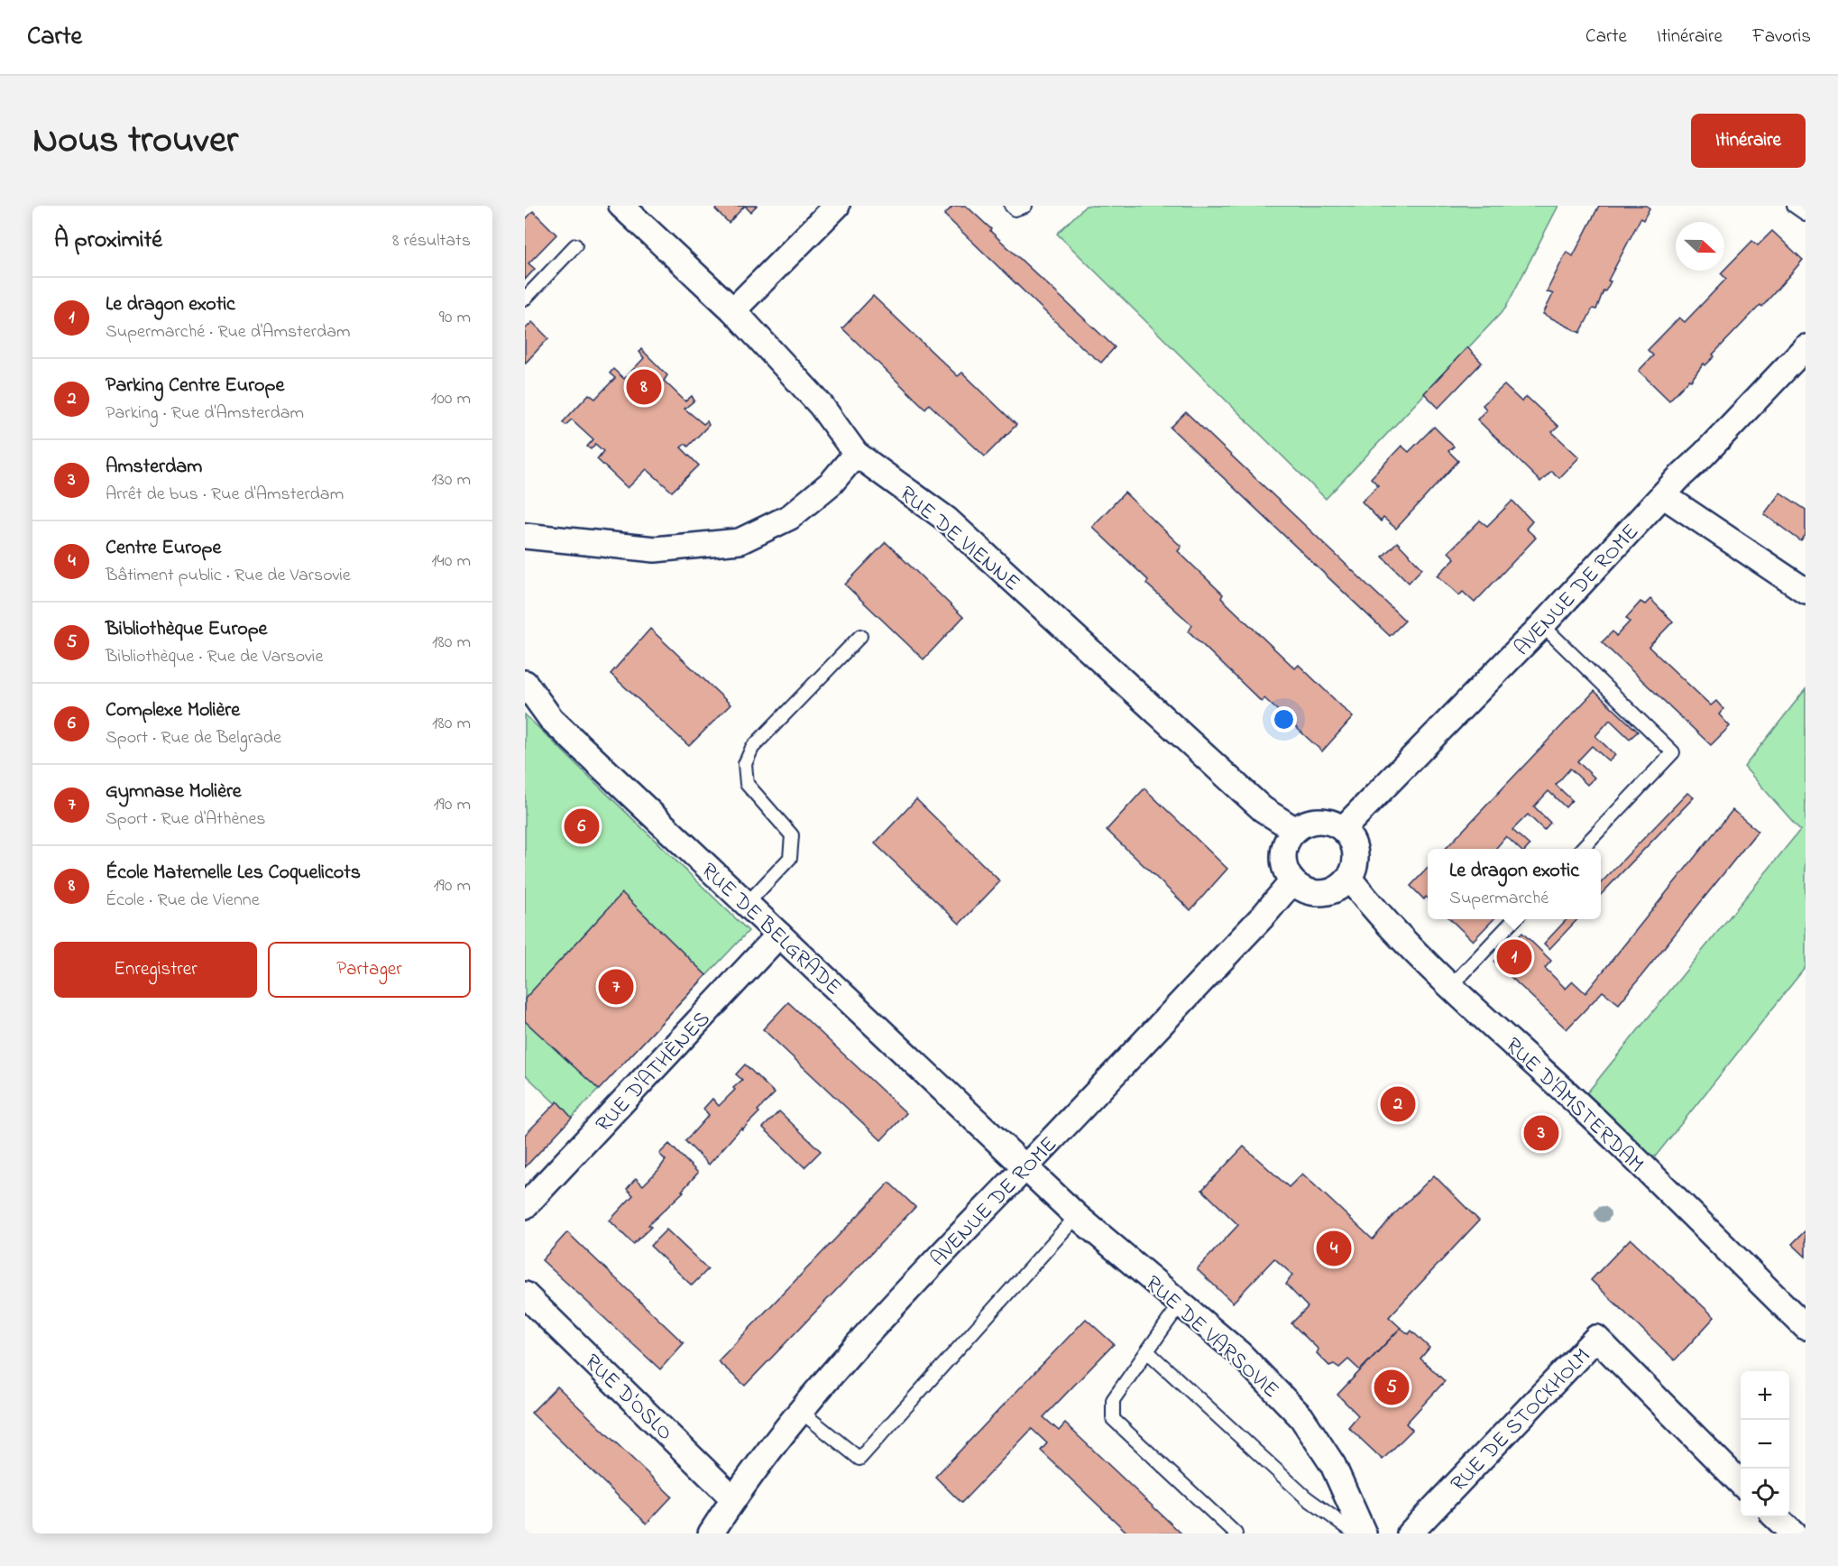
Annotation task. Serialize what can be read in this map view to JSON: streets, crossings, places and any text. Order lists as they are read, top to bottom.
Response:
{
  "streets": {
    "street": [
      "RUE DE VIENNE",
      "AVENUE DE ROME",
      "RUE DE BELGRADE",
      "RUE D'ATHÈNES",
      "RUE D'AMSTERDAM",
      "RUE DE VARSOVIE",
      "RUE D'OSLO",
      "RUE DE STOCKHOLM"
    ]
  },
  "crossings": [
    ["RUE DE VIENNE", "AVENUE DE ROME"],
    ["RUE DE VIENNE", "RUE D'AMSTERDAM"],
    ["AVENUE DE ROME", "RUE DE BELGRADE"],
    ["AVENUE DE ROME", "RUE D'AMSTERDAM"],
    ["AVENUE DE ROME", "RUE DE VARSOVIE"],
    ["AVENUE DE ROME", "RUE D'OSLO"],
    ["RUE DE BELGRADE", "RUE D'ATHÈNES"],
    ["RUE DE BELGRADE", "RUE DE VARSOVIE"]
  ],
  "north": "right",
  "page": {
    "header": "Carte",
    "nav": ["Carte", "Itinéraire", "Favoris"],
    "title": "Nous trouver",
    "buttons": [
      "Itinéraire",
      ["Enregistrer", "Partager"]
    ],
    "heading": ["À proximité", "8 résultats"],
    "list": [
      {
        "mark": "1",
        "name": "Le dragon exotic",
        "note": "Supermarché · Rue d'Amsterdam",
        "value": "90 m"
      },
      {
        "mark": "2",
        "name": "Parking Centre Europe",
        "note": "Parking · Rue d'Amsterdam",
        "value": "100 m"
      },
      {
        "mark": "3",
        "name": "Amsterdam",
        "note": "Arrêt de bus · Rue d'Amsterdam",
        "value": "130 m"
      },
      {
        "mark": "4",
        "name": "Centre Europe",
        "note": "Bâtiment public · Rue de Varsovie",
        "value": "140 m"
      },
      {
        "mark": "5",
        "name": "Bibliothèque Europe",
        "note": "Bibliothèque · Rue de Varsovie",
        "value": "180 m"
      },
      {
        "mark": "6",
        "name": "Complexe Molière",
        "note": "Sport · Rue de Belgrade",
        "value": "180 m"
      },
      {
        "mark": "7",
        "name": "Gymnase Molière",
        "note": "Sport · Rue d'Athènes",
        "value": "190 m"
      },
      {
        "mark": "8",
        "name": "École Maternelle Les Coquelicots",
        "note": "École · Rue de Vienne",
        "value": "190 m"
      }
    ],
    "pins": [
      "8",
      "6",
      "1",
      "7",
      "2",
      "3",
      "4",
      "5"
    ],
    "popup": ["Le dragon exotic", "Supermarché"],
    "map_buttons": ["+", "−"]
  }
}
